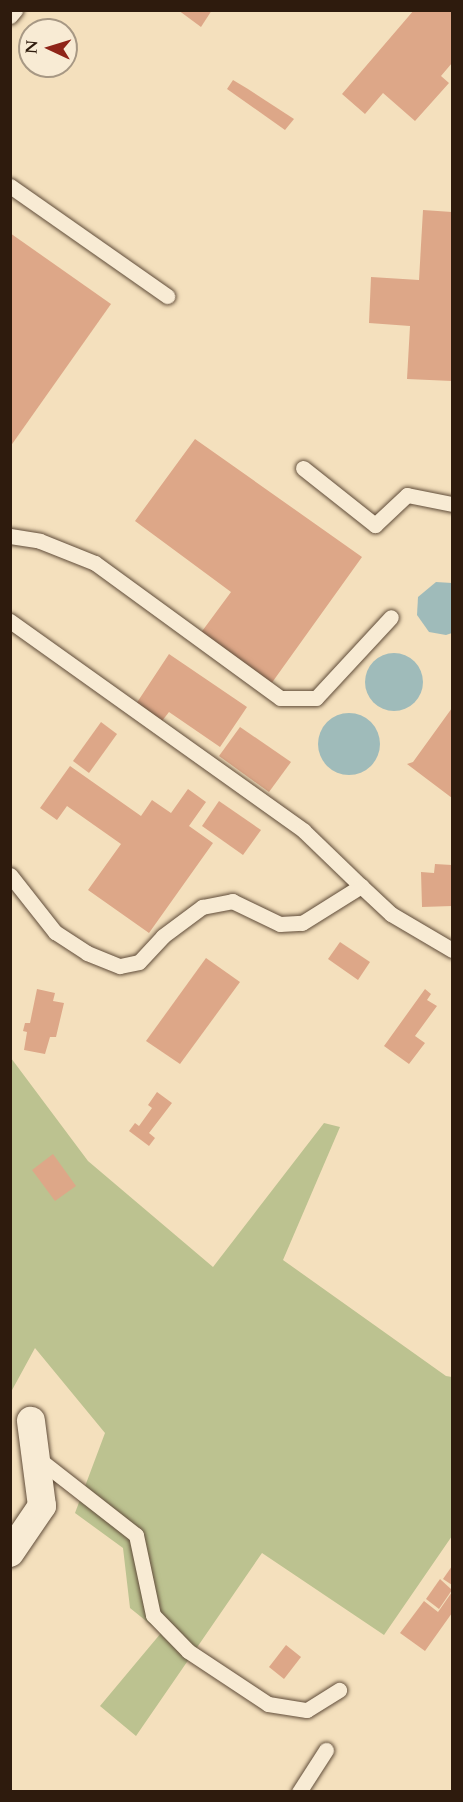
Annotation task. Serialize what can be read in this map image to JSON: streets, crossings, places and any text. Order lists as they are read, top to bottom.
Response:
{
  "north": "left"
}
